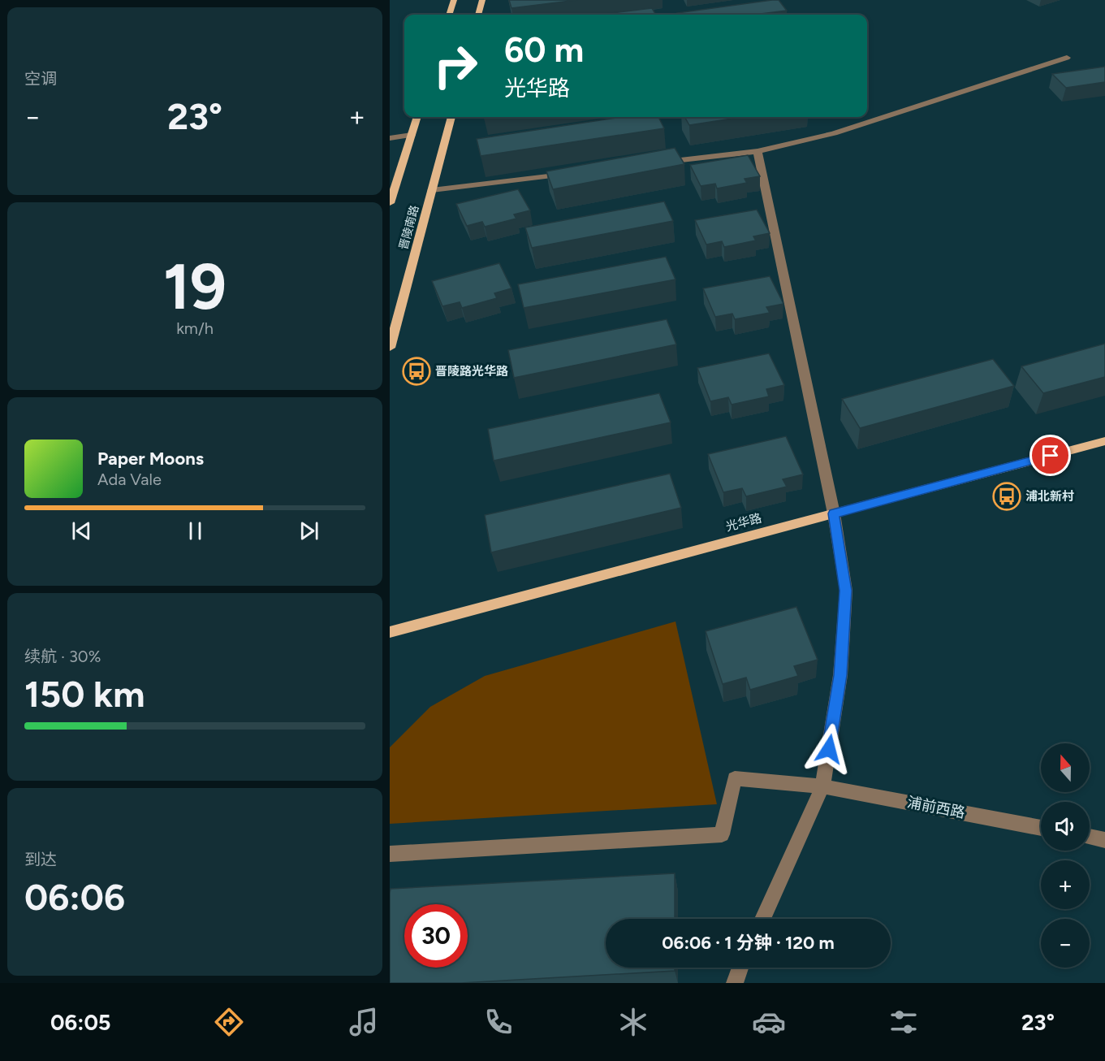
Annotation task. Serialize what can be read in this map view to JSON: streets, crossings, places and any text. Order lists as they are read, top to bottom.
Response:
{
  "streets": {
    "main road": ["晋陵南路", "光华路"],
    "street": ["浦前西路"]
  },
  "places": {
    "bus stop": ["晋陵路光华路", "浦北新村"]
  },
  "north": "top",
  "page": {
    "tile": [
      "空调",
      ["19", "km/h"],
      ["续航 · 30%", "150 km"],
      ["到达", "06:06"]
    ],
    "turn": ["60 m", "光华路"],
    "heat": ["−", "23°", "+"],
    "song": ["Paper Moons", "Ada Vale"],
    "map_buttons": ["+", "−"],
    "limit": "30",
    "trip": "06:06 · 1 分钟 · 120 m",
    "tabs": ["06:05", "23°"]
  }
}
